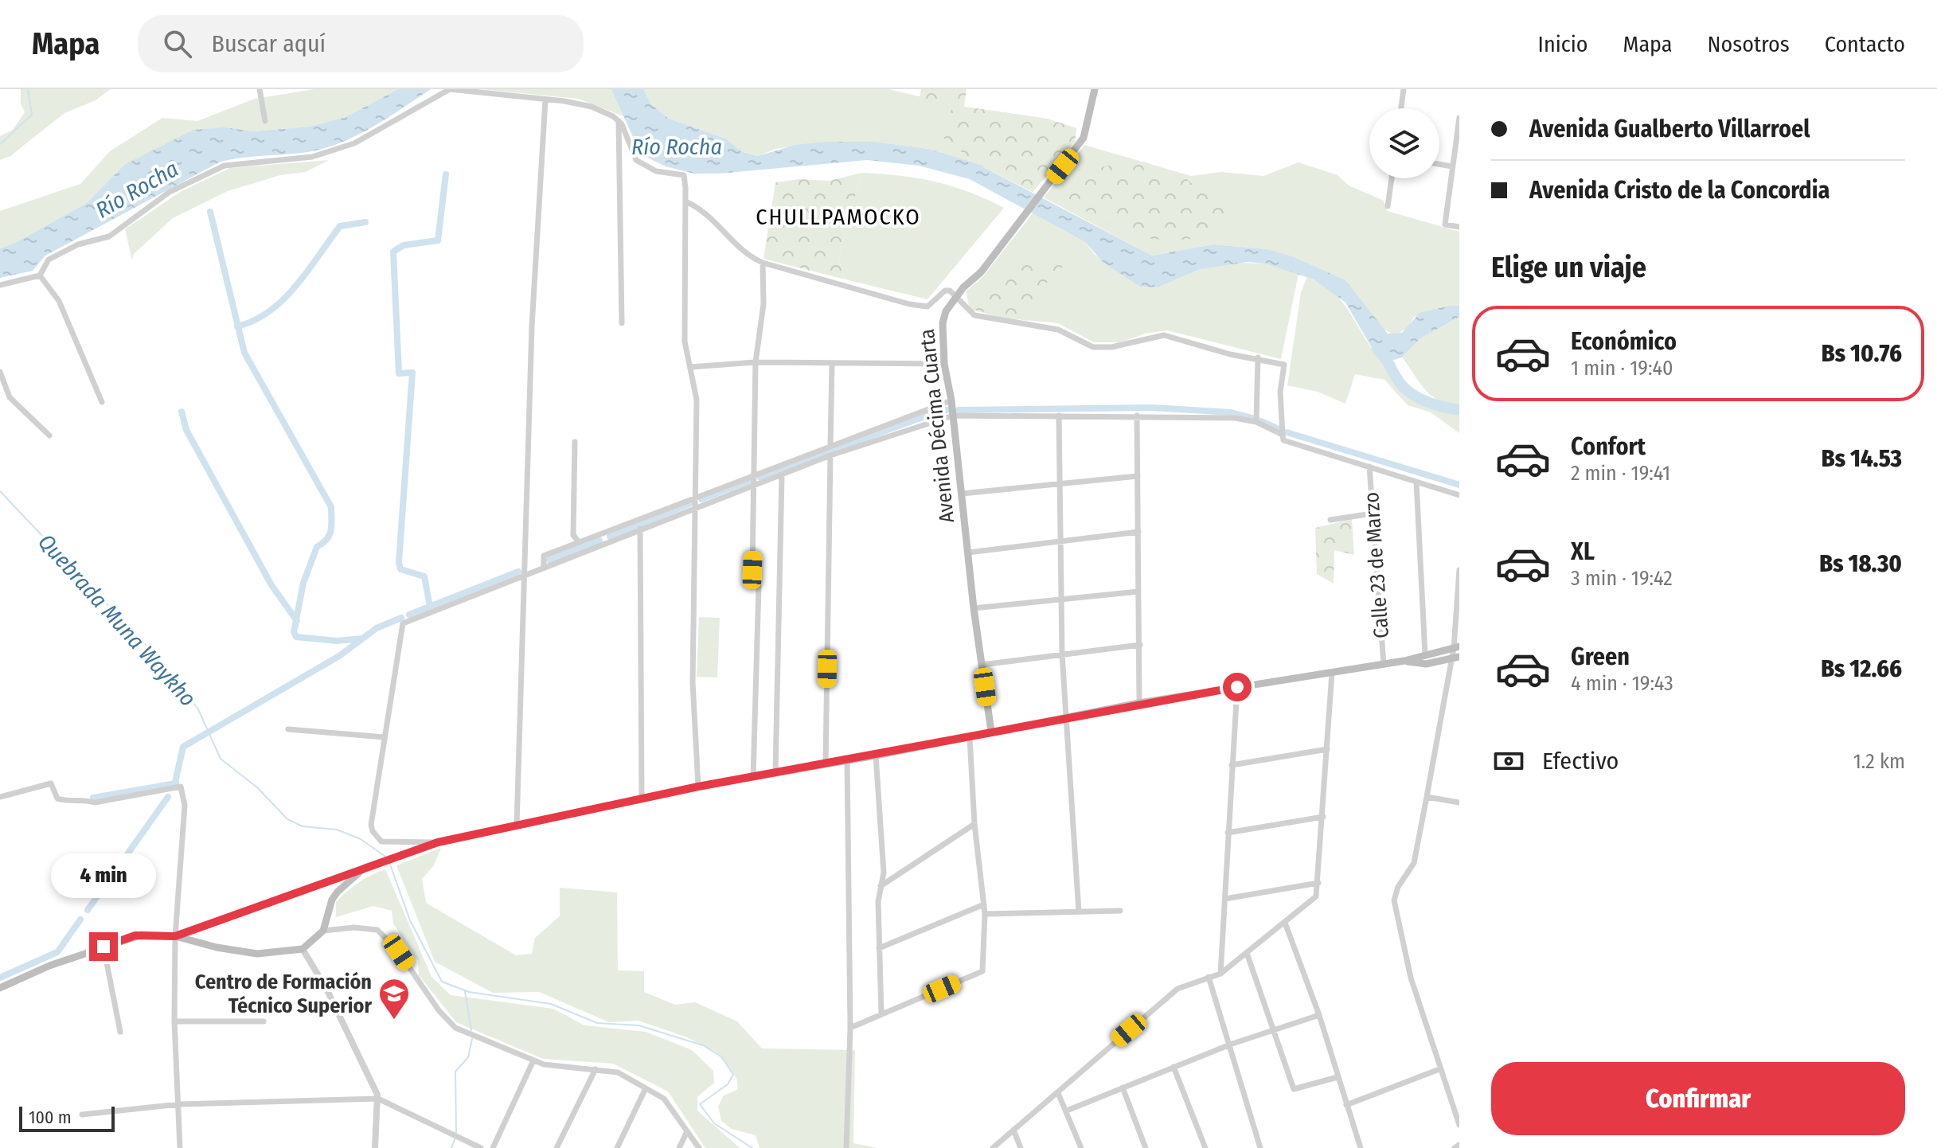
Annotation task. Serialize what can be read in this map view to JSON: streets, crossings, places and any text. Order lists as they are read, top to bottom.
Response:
{
  "streets": {
    "main road": ["Avenida Décima Cuarta"],
    "street": ["Calle 23 de Marzo"]
  },
  "districts": ["CHULLPAMOCKO"],
  "water": ["Río Rocha", "Quebrada Muna Waykho"],
  "places": {
    "school or university": ["Centro de Formación Técnico Superior"]
  },
  "scale_bar": "100 m",
  "page": {
    "header": "Mapa",
    "search": "Buscar aquí",
    "nav": [
      "Inicio",
      "Mapa",
      "Nosotros",
      "Contacto"
    ],
    "banner": ["Avenida Gualberto Villarroel", "Avenida Cristo de la Concordia"],
    "heading": "Elige un viaje",
    "list": [
      {
        "name": "Económico",
        "note": "1 min · 19:40",
        "value": "Bs 10.76"
      },
      {
        "name": "Confort",
        "note": "2 min · 19:41",
        "value": "Bs 14.53"
      },
      {
        "name": "XL",
        "note": "3 min · 19:42",
        "value": "Bs 18.30"
      },
      {
        "name": "Green",
        "note": "4 min · 19:43",
        "value": "Bs 12.66"
      }
    ],
    "pay": ["Efectivo", "1.2 km"],
    "bubble": "4 min",
    "buttons": "Confirmar",
    "scale": "100 m"
  }
}
